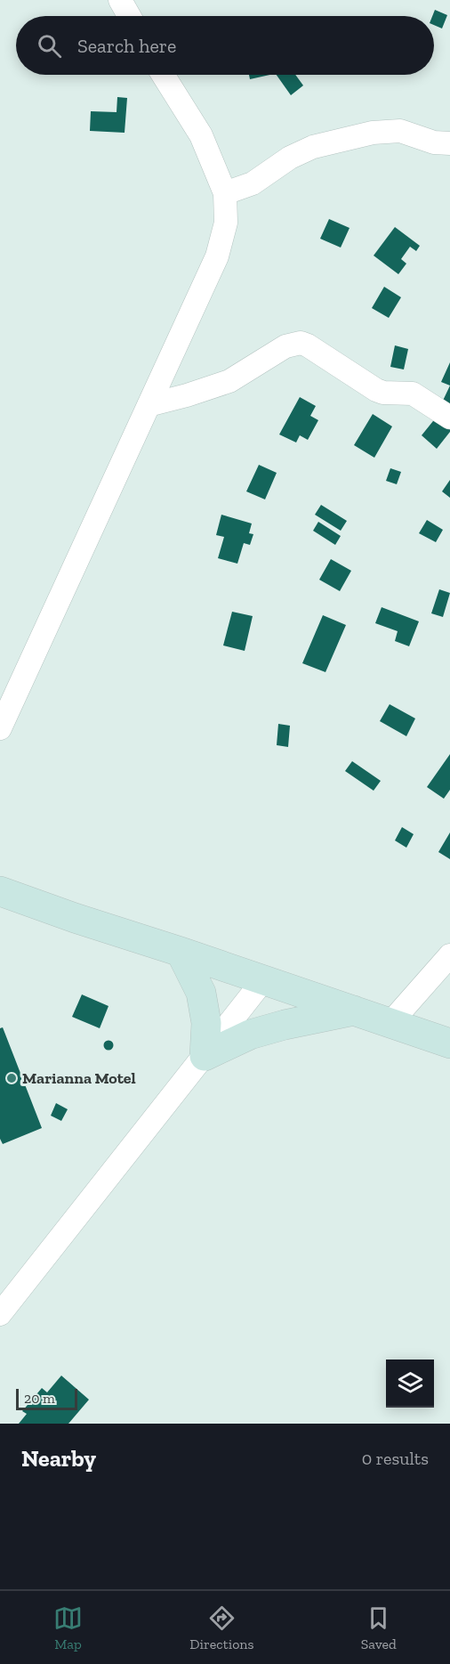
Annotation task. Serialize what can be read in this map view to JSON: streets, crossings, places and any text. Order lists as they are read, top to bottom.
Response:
{
  "places": ["Marianna Motel"],
  "scale_bar": "20 m",
  "page": {
    "search": "Search here",
    "scale": "20 m",
    "heading": ["Nearby", "0 results"],
    "nav": ["Map", "Directions", "Saved"]
  }
}
